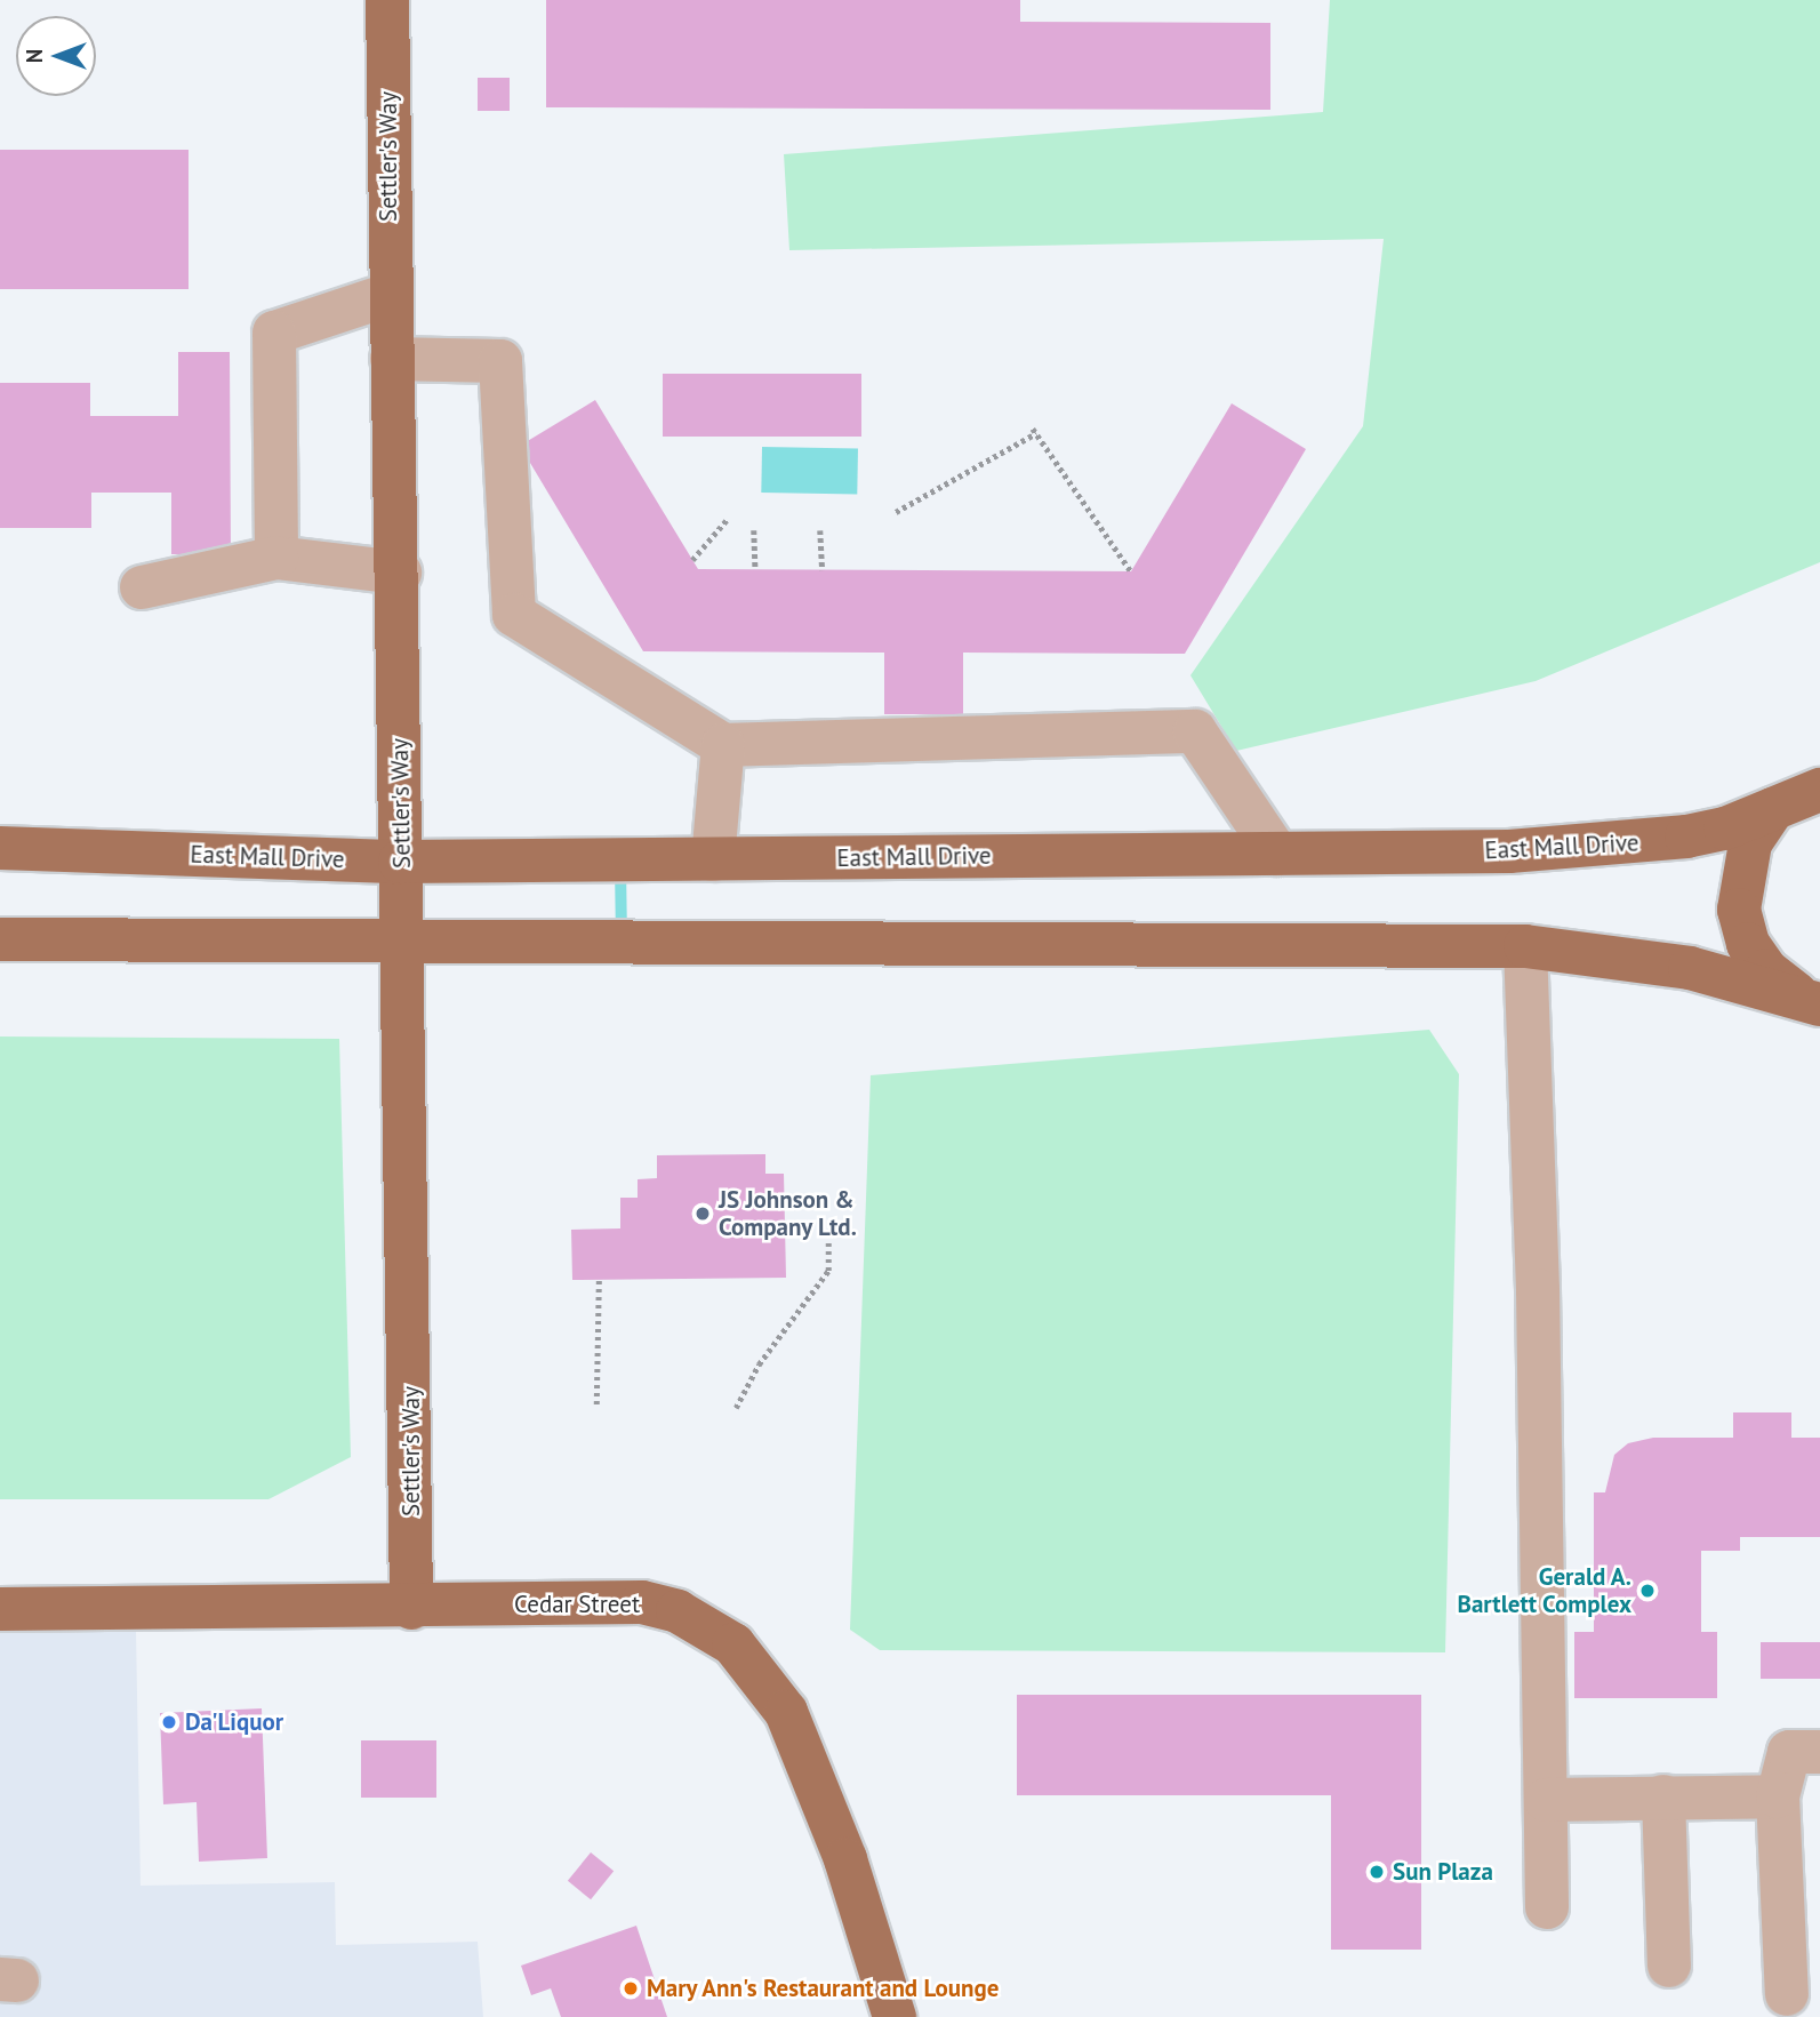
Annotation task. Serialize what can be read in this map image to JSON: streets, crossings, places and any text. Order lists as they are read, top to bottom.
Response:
{
  "streets": {
    "main road": ["Settler's Way", "East Mall Drive", "Cedar Street"]
  },
  "crossings": [
    ["Settler's Way", "East Mall Drive"],
    ["Settler's Way", "Cedar Street"]
  ],
  "places": [
    "JS Johnson & Company Ltd.",
    "Gerald A. Bartlett Complex",
    "Da'Liquor",
    "Sun Plaza",
    "Mary Ann's Restaurant and Lounge"
  ],
  "north": "left"
}
